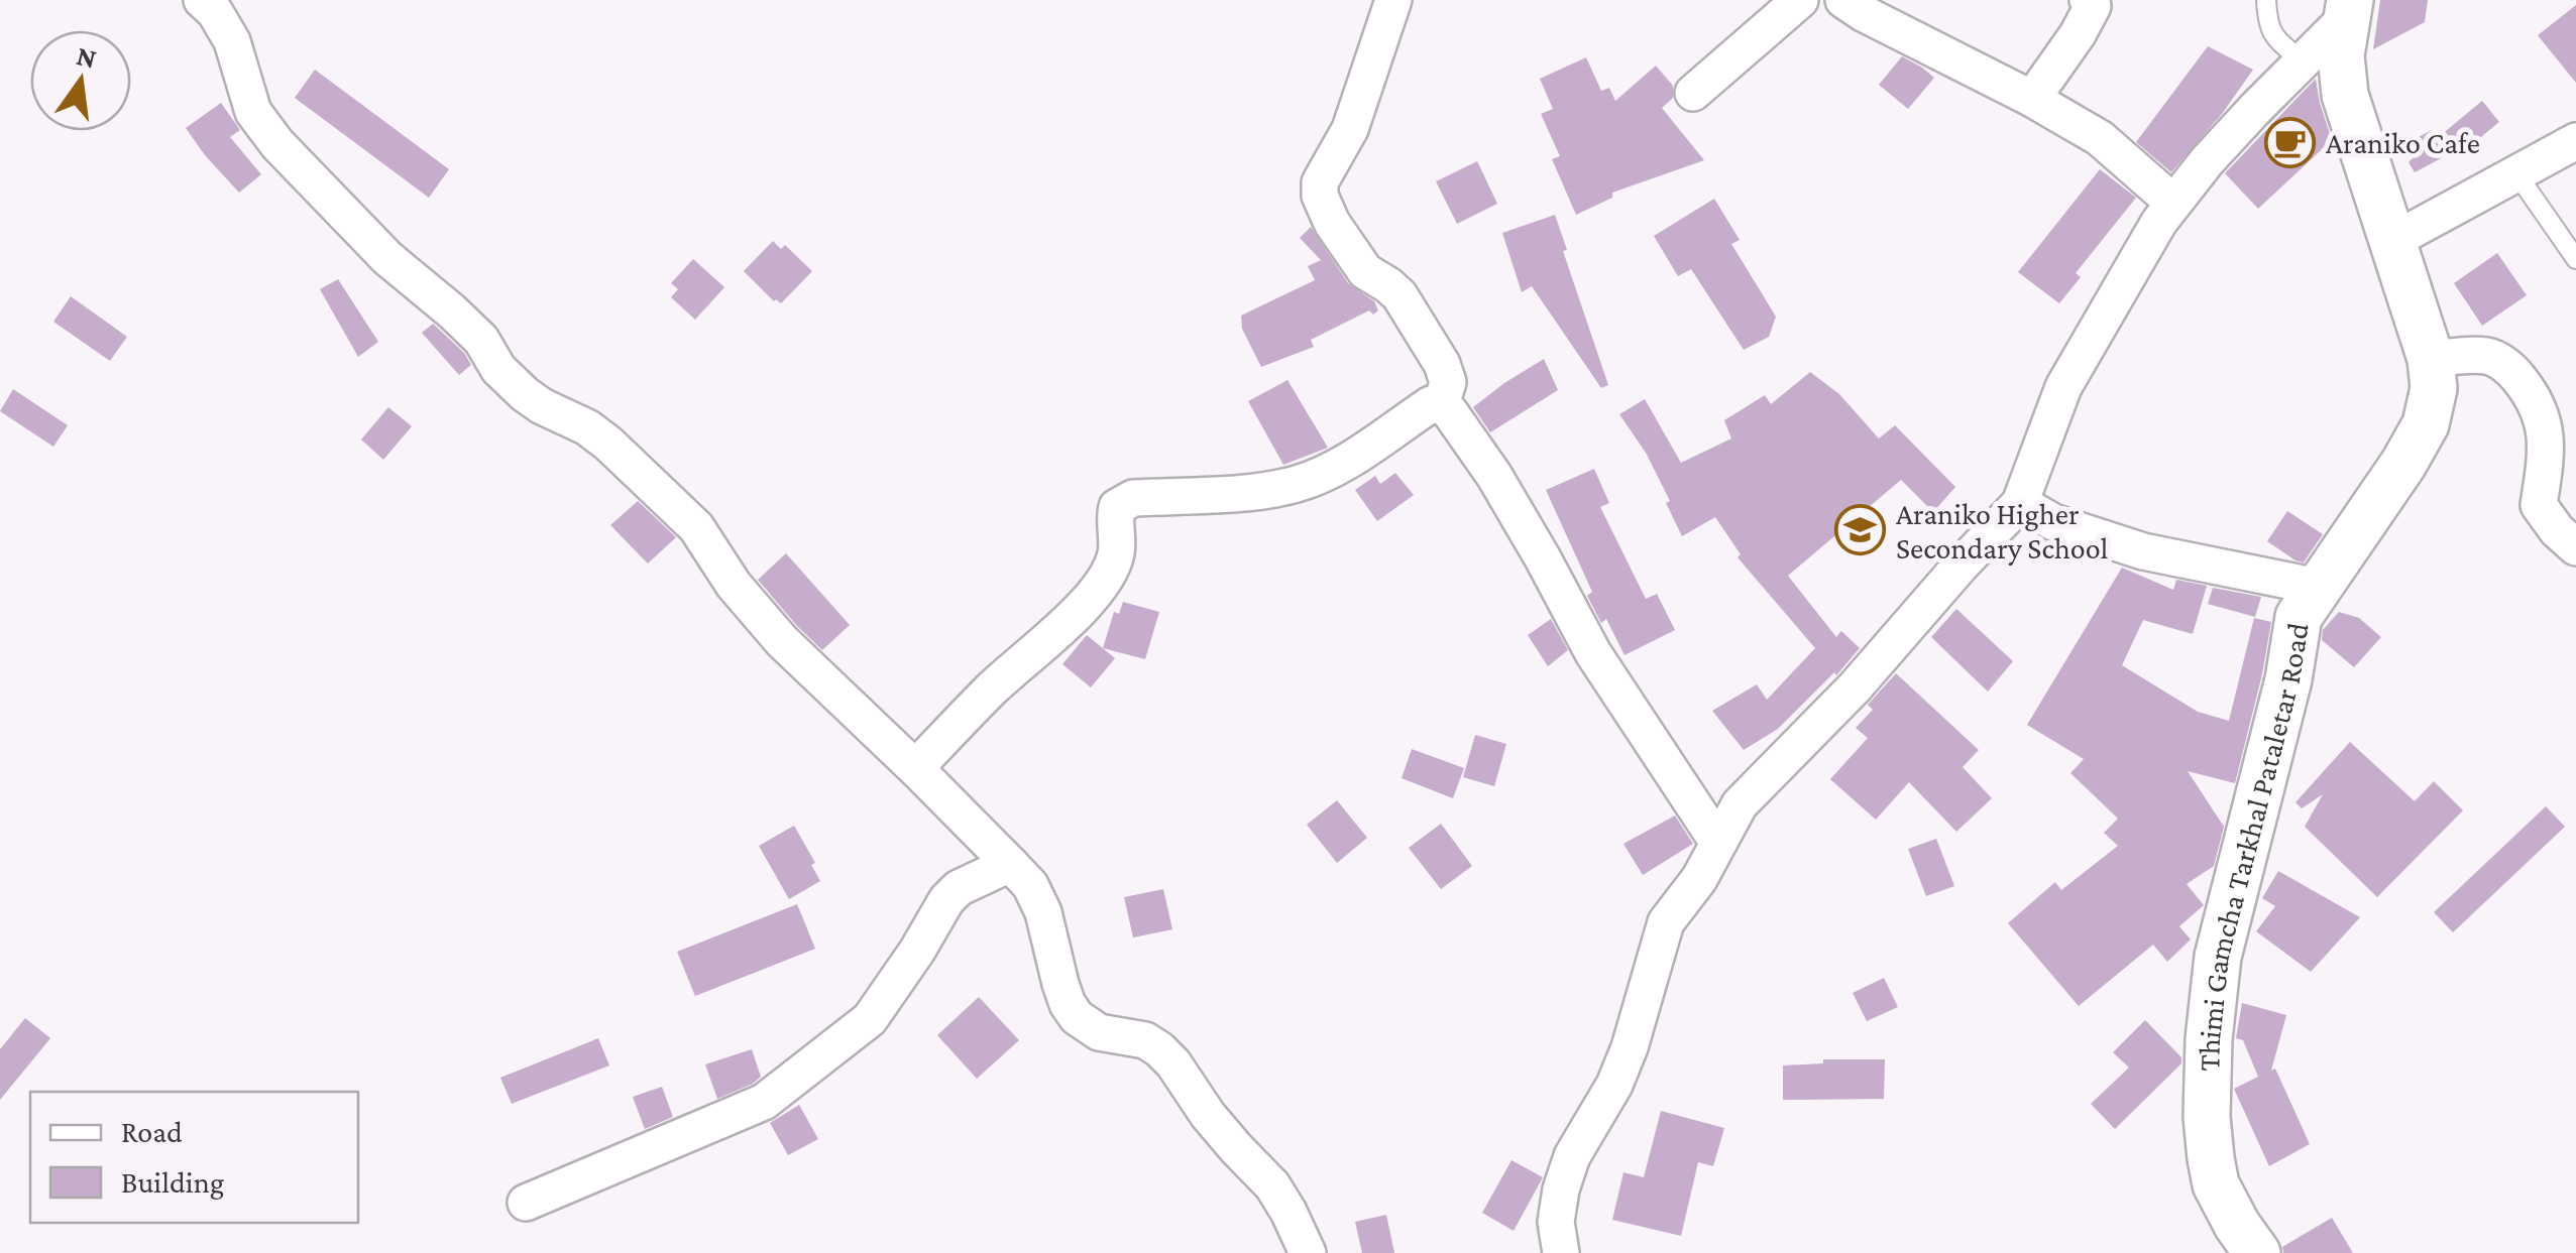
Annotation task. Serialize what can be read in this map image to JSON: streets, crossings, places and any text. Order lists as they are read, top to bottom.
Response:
{
  "streets": {
    "street": ["Thimi Gamcha Tarkhal Pataletar Road"]
  },
  "places": {
    "cafe": ["Araniko Cafe"],
    "school or university": ["Araniko Higher Secondary School"]
  },
  "legend": ["Road", "Building"],
  "north": "top"
}
